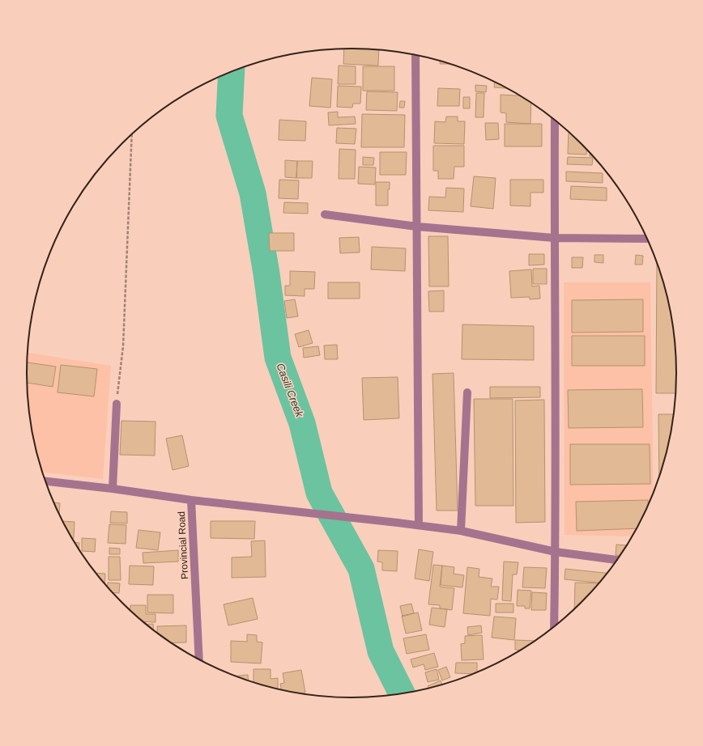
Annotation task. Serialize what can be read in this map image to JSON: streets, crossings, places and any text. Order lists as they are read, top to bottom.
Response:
{
  "streets": {
    "street": ["Provincial Road"]
  },
  "water": ["Casili Creek"]
}
